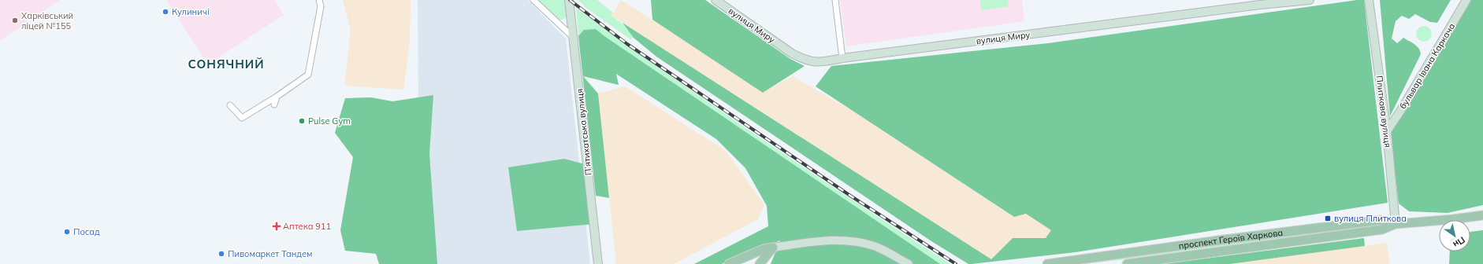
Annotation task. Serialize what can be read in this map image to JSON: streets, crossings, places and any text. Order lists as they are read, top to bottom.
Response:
{
  "streets": {
    "main road": ["проспект Героїв Харкова"],
    "street": [
      "вулиця Миру",
      "бульвар Івана Каркача",
      "Плиткова вулиця",
      "П’ятихатська вулиця"
    ]
  },
  "crossings": [
    ["бульвар Івана Каркача", "Плиткова вулиця"],
    ["Плиткова вулиця", "проспект Героїв Харкова"]
  ],
  "districts": ["СОНЯЧНИЙ"],
  "places": {
    "other": [
      "Кулиничі",
      "Харківський ліцей №155",
      "Pulse Gym",
      "Посад",
      "Пивомаркет Тандем"
    ],
    "transit": ["вулиця Плиткова"],
    "health": ["Аптека 911"]
  },
  "north": "bottom right"
}
